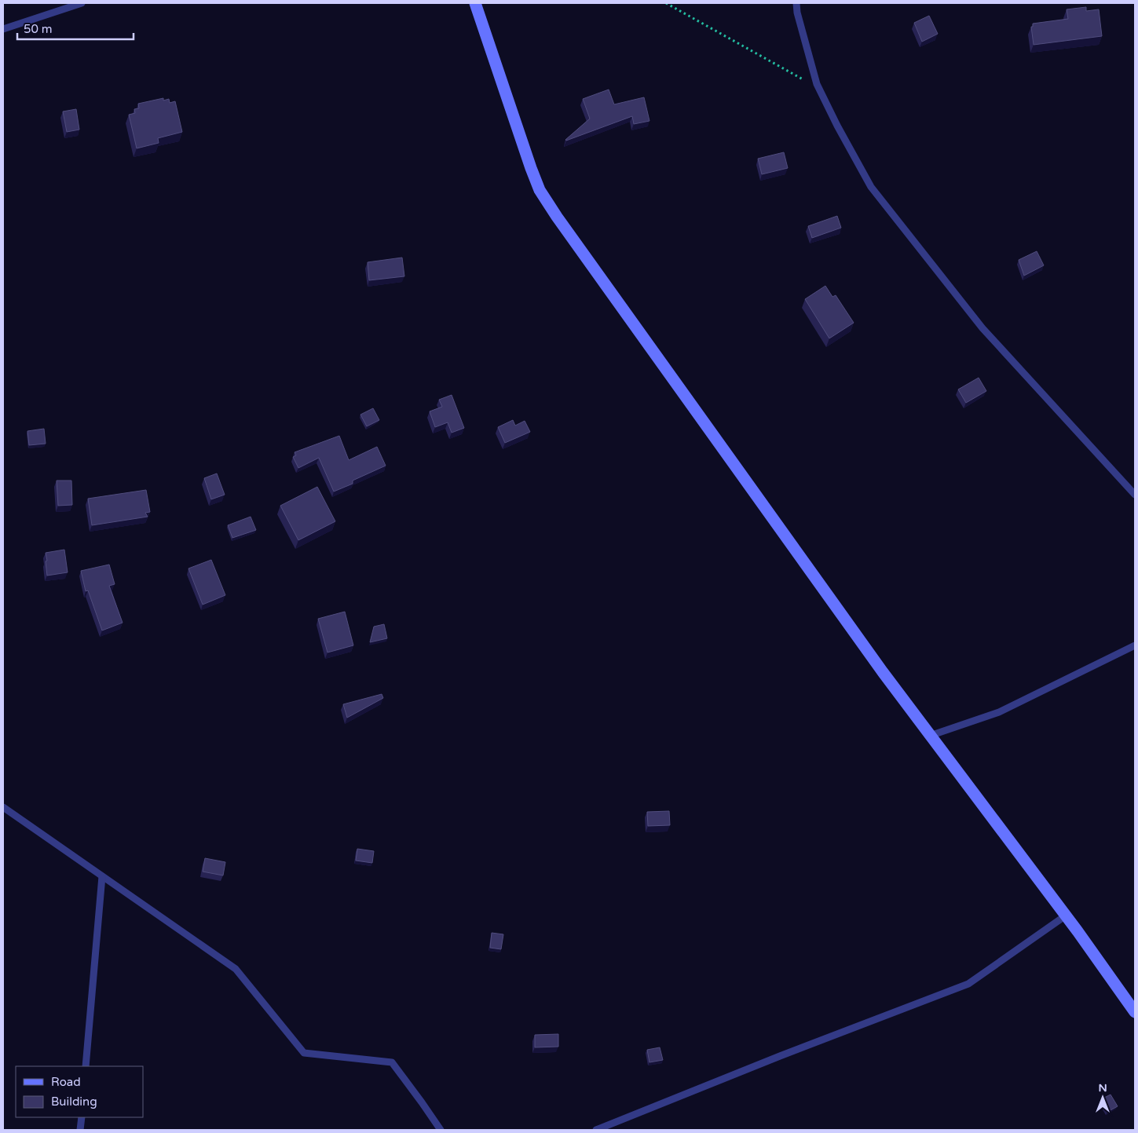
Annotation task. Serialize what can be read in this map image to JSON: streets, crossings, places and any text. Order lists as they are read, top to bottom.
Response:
{
  "legend": ["Road", "Building"],
  "scale_bar": "50 m",
  "north": "top"
}
